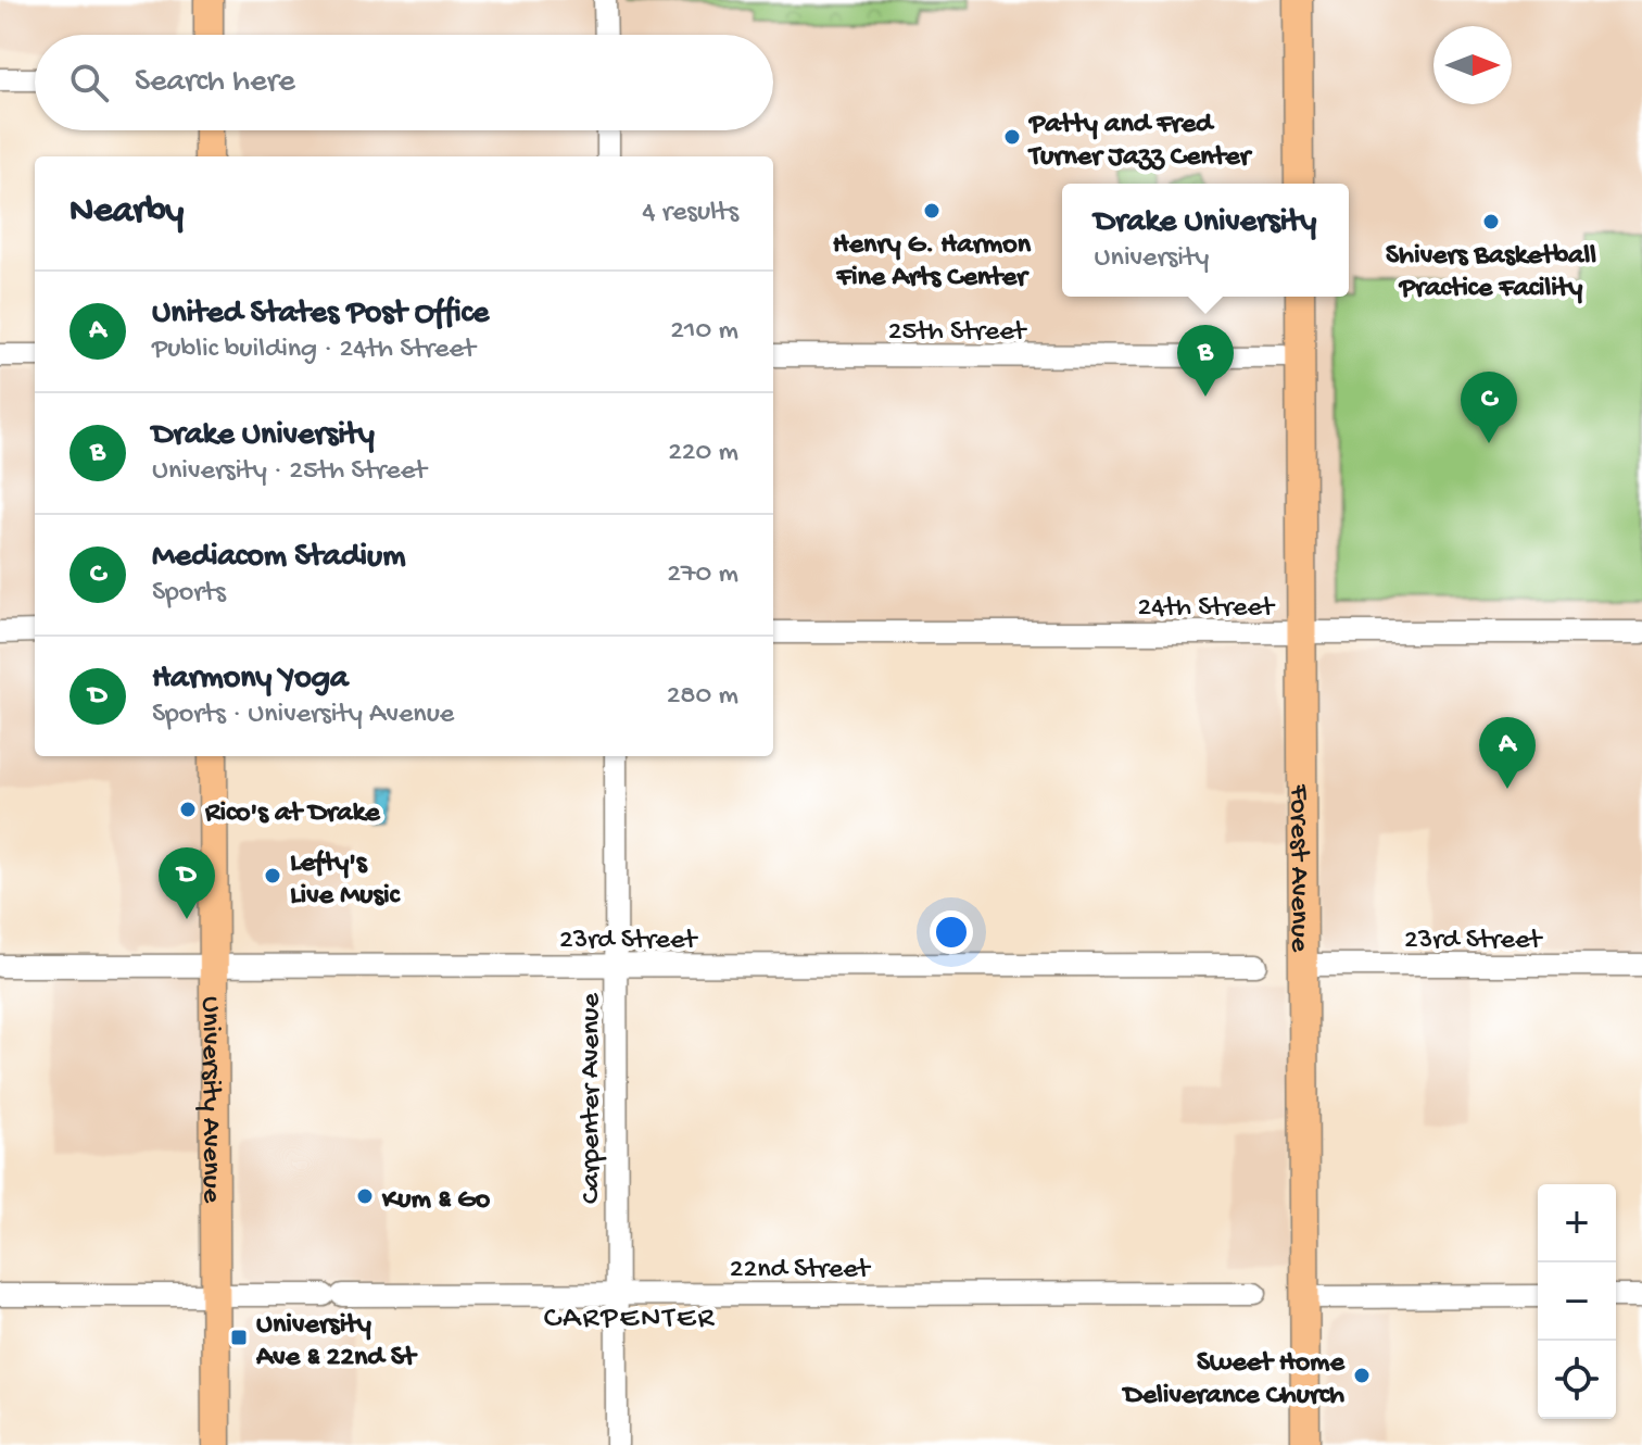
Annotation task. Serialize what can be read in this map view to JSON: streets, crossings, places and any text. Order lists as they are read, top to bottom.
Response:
{
  "streets": {
    "main road": ["Forest Avenue", "University Avenue"],
    "street": [
      "25th Street",
      "24th Street",
      "23rd Street",
      "Carpenter Avenue",
      "22nd Street"
    ]
  },
  "crossings": [
    ["25th Street", "Forest Avenue"],
    ["24th Street", "Forest Avenue"],
    ["Forest Avenue", "23rd Street"],
    ["23rd Street", "University Avenue"],
    ["23rd Street", "Carpenter Avenue"],
    ["University Avenue", "22nd Street"],
    ["Carpenter Avenue", "22nd Street"]
  ],
  "districts": ["CARPENTER"],
  "places": {
    "other": [
      "Patty and Fred Turner Jazz Center",
      "Henry G. Harmon Fine Arts Center",
      "Shivers Basketball Practice Facility",
      "Rico's at Drake",
      "Lefty's Live Music",
      "Kum & Go",
      "Sweet Home Deliverance Church"
    ],
    "transit": ["University Ave & 22nd St"]
  },
  "north": "right",
  "page": {
    "search": "Search here",
    "heading": ["Nearby", "4 results"],
    "popup": ["Drake University", "University"],
    "list": [
      {
        "mark": "A",
        "name": "United States Post Office",
        "note": "Public building · 24th Street",
        "value": "210 m"
      },
      {
        "mark": "B",
        "name": "Drake University",
        "note": "University · 25th Street",
        "value": "220 m"
      },
      {
        "mark": "C",
        "name": "Mediacom Stadium",
        "note": "Sports",
        "value": "270 m"
      },
      {
        "mark": "D",
        "name": "Harmony Yoga",
        "note": "Sports · University Avenue",
        "value": "280 m"
      }
    ],
    "pins": [
      "B",
      "C",
      "A",
      "D"
    ],
    "map_buttons": ["+", "−"]
  }
}
